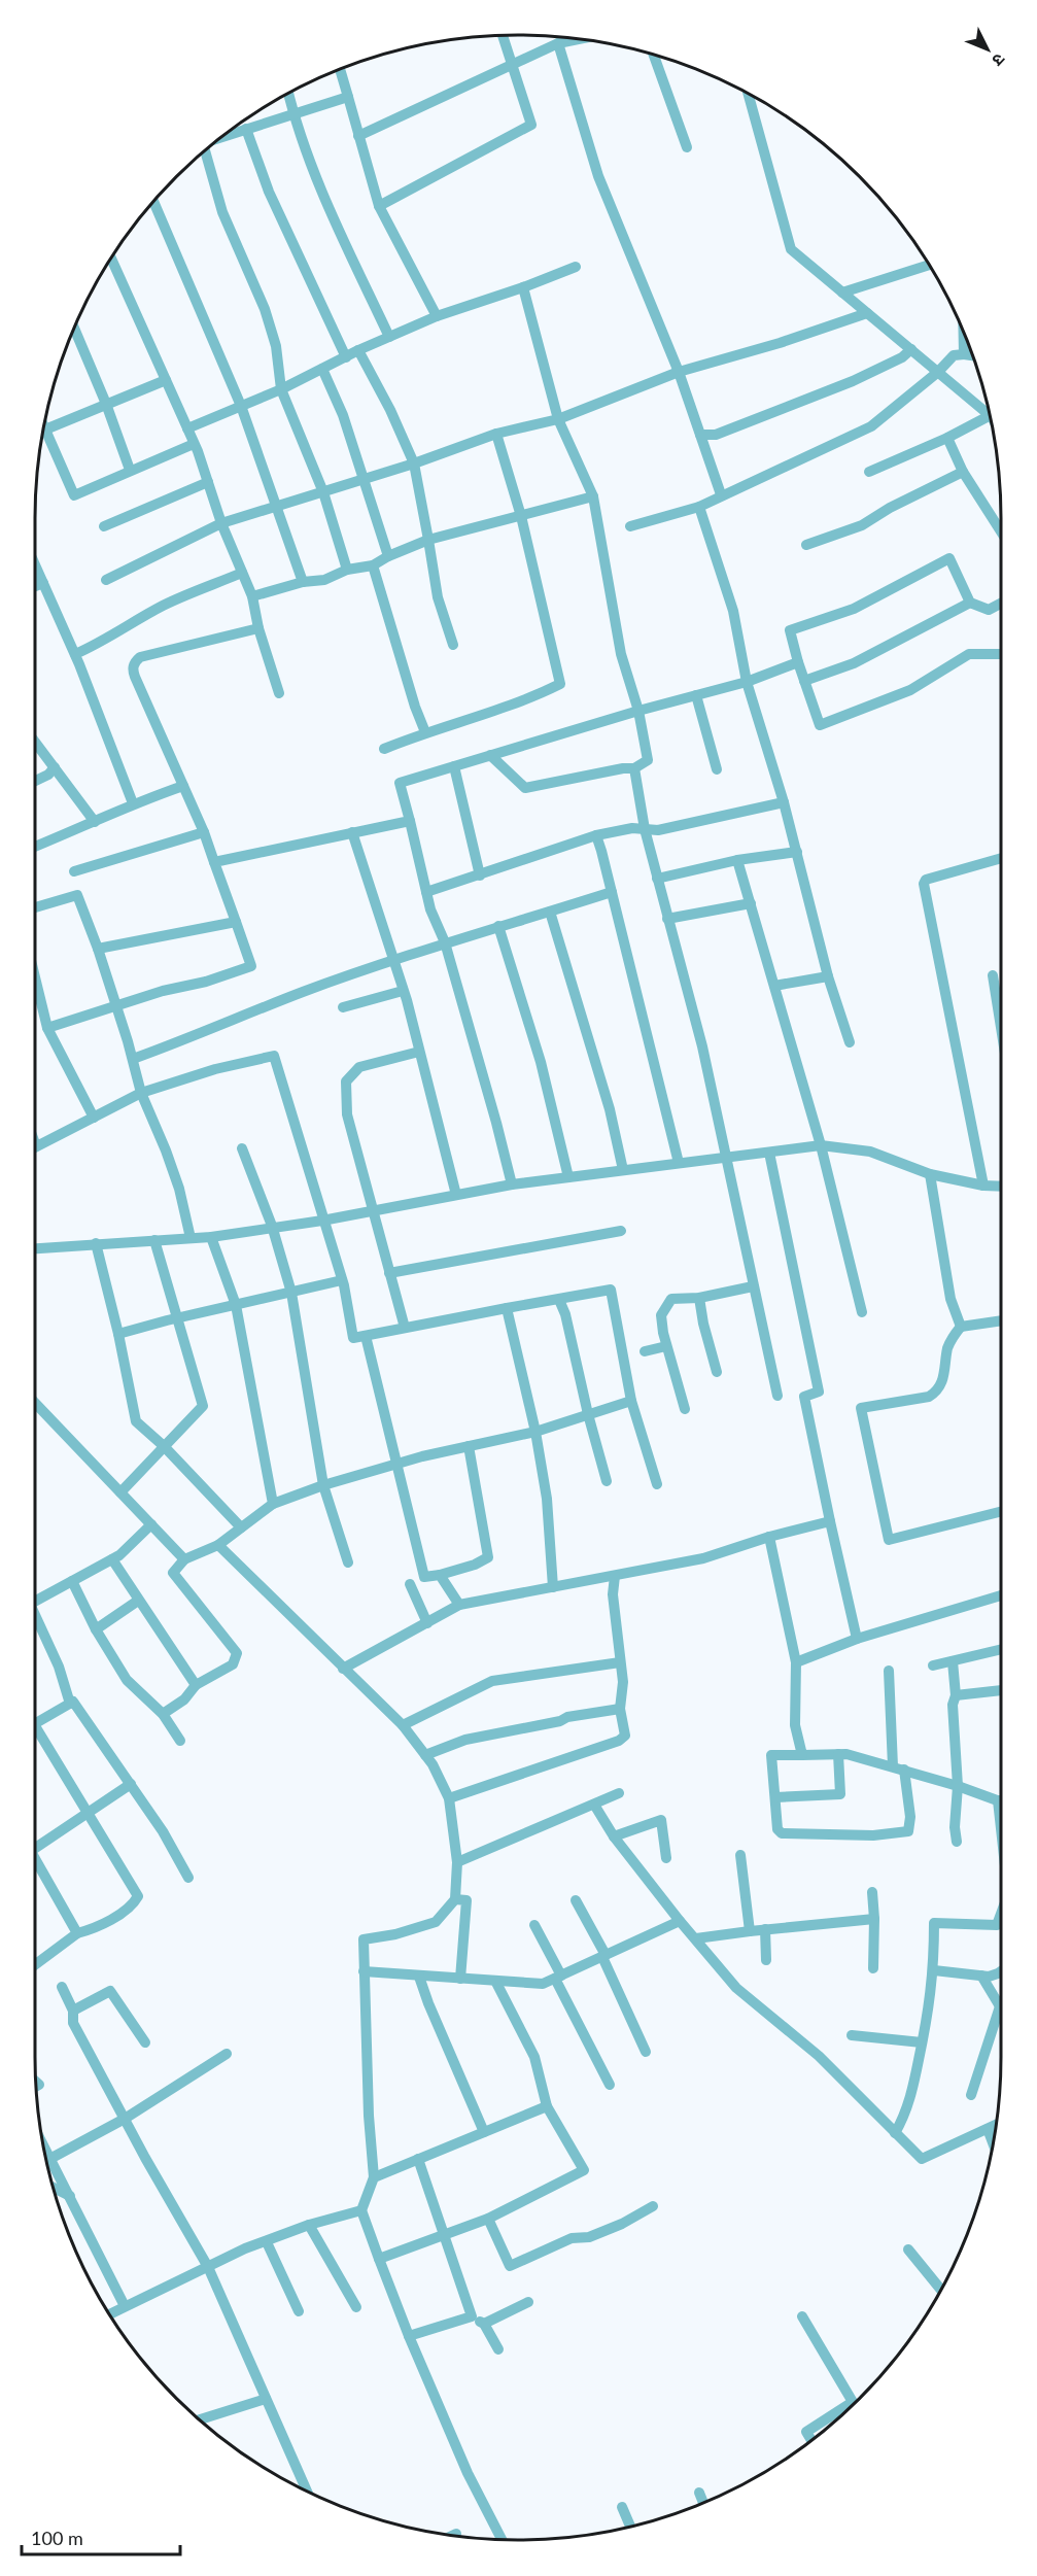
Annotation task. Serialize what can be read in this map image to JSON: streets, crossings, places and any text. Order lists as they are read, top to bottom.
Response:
{
  "scale_bar": "100 m",
  "north": "bottom right"
}
